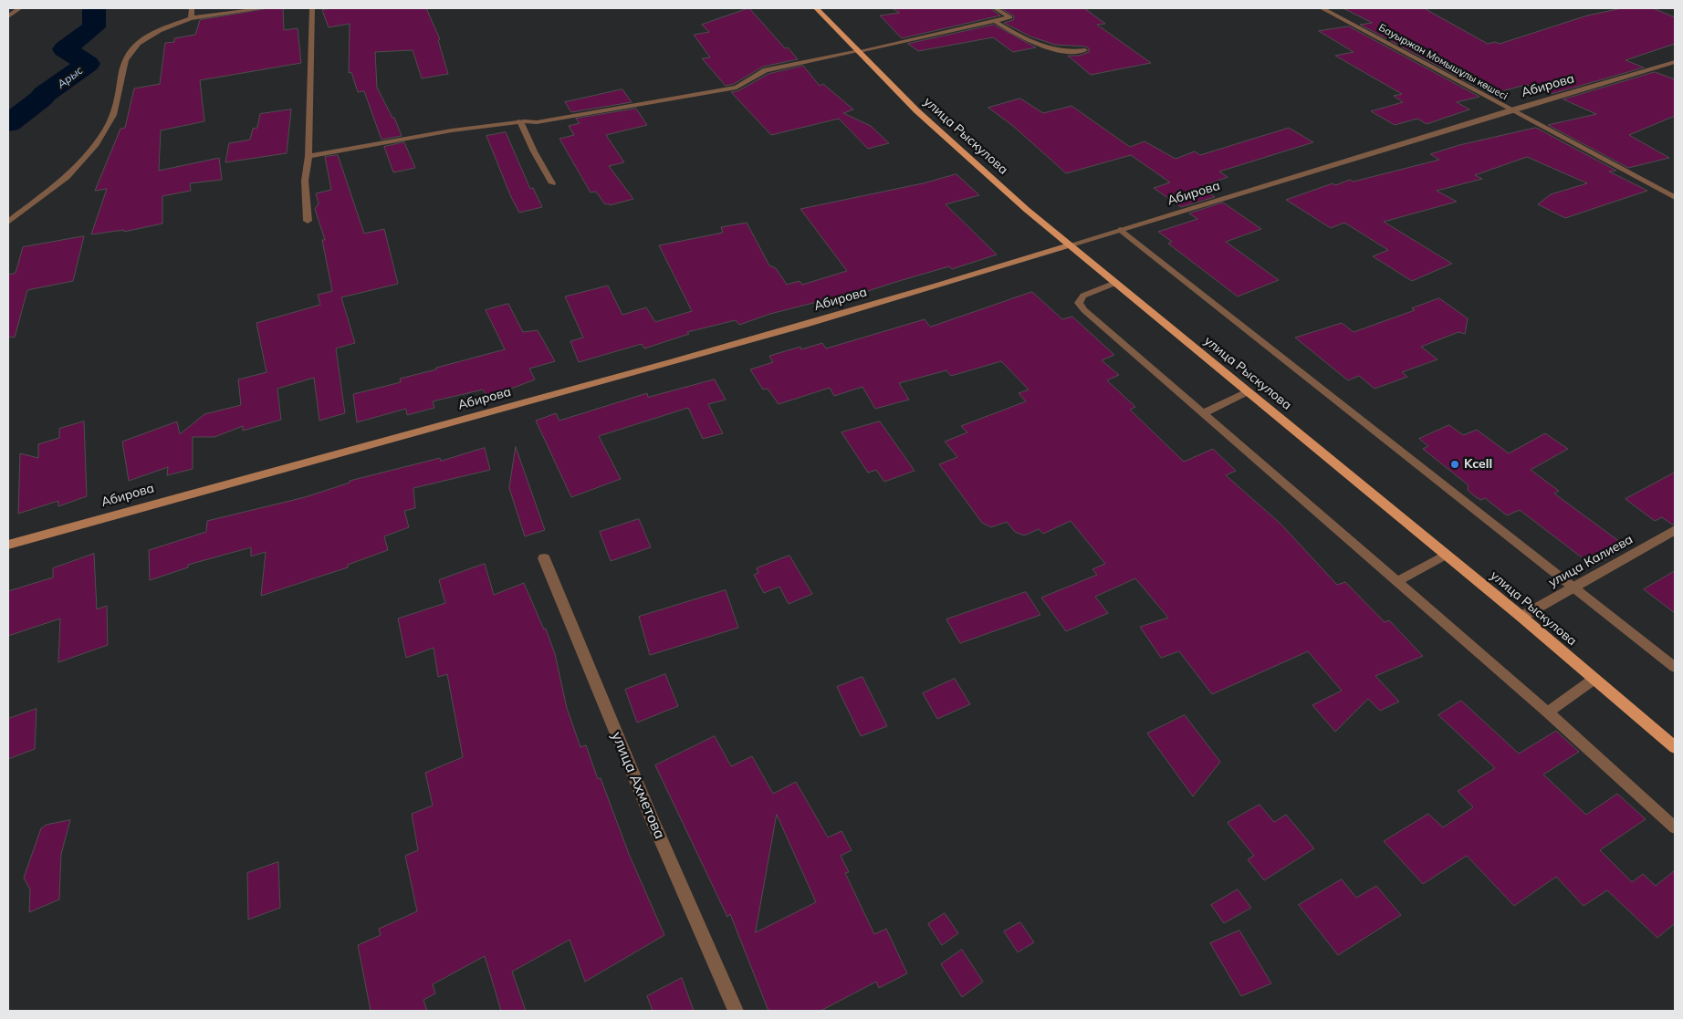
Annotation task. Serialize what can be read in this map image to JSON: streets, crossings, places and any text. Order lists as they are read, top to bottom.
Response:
{
  "streets": {
    "main road": ["Абирова", "улица Рыскулова"],
    "street": ["Бауыржан Момышұлы көшесі", "улица Калиева", "улица Ахметова"]
  },
  "crossings": [
    ["Бауыржан Момышұлы көшесі", "Абирова"],
    ["Абирова", "улица Рыскулова"],
    ["улица Рыскулова", "улица Калиева"]
  ],
  "water": ["Арыс"],
  "places": ["Kcell"]
}
